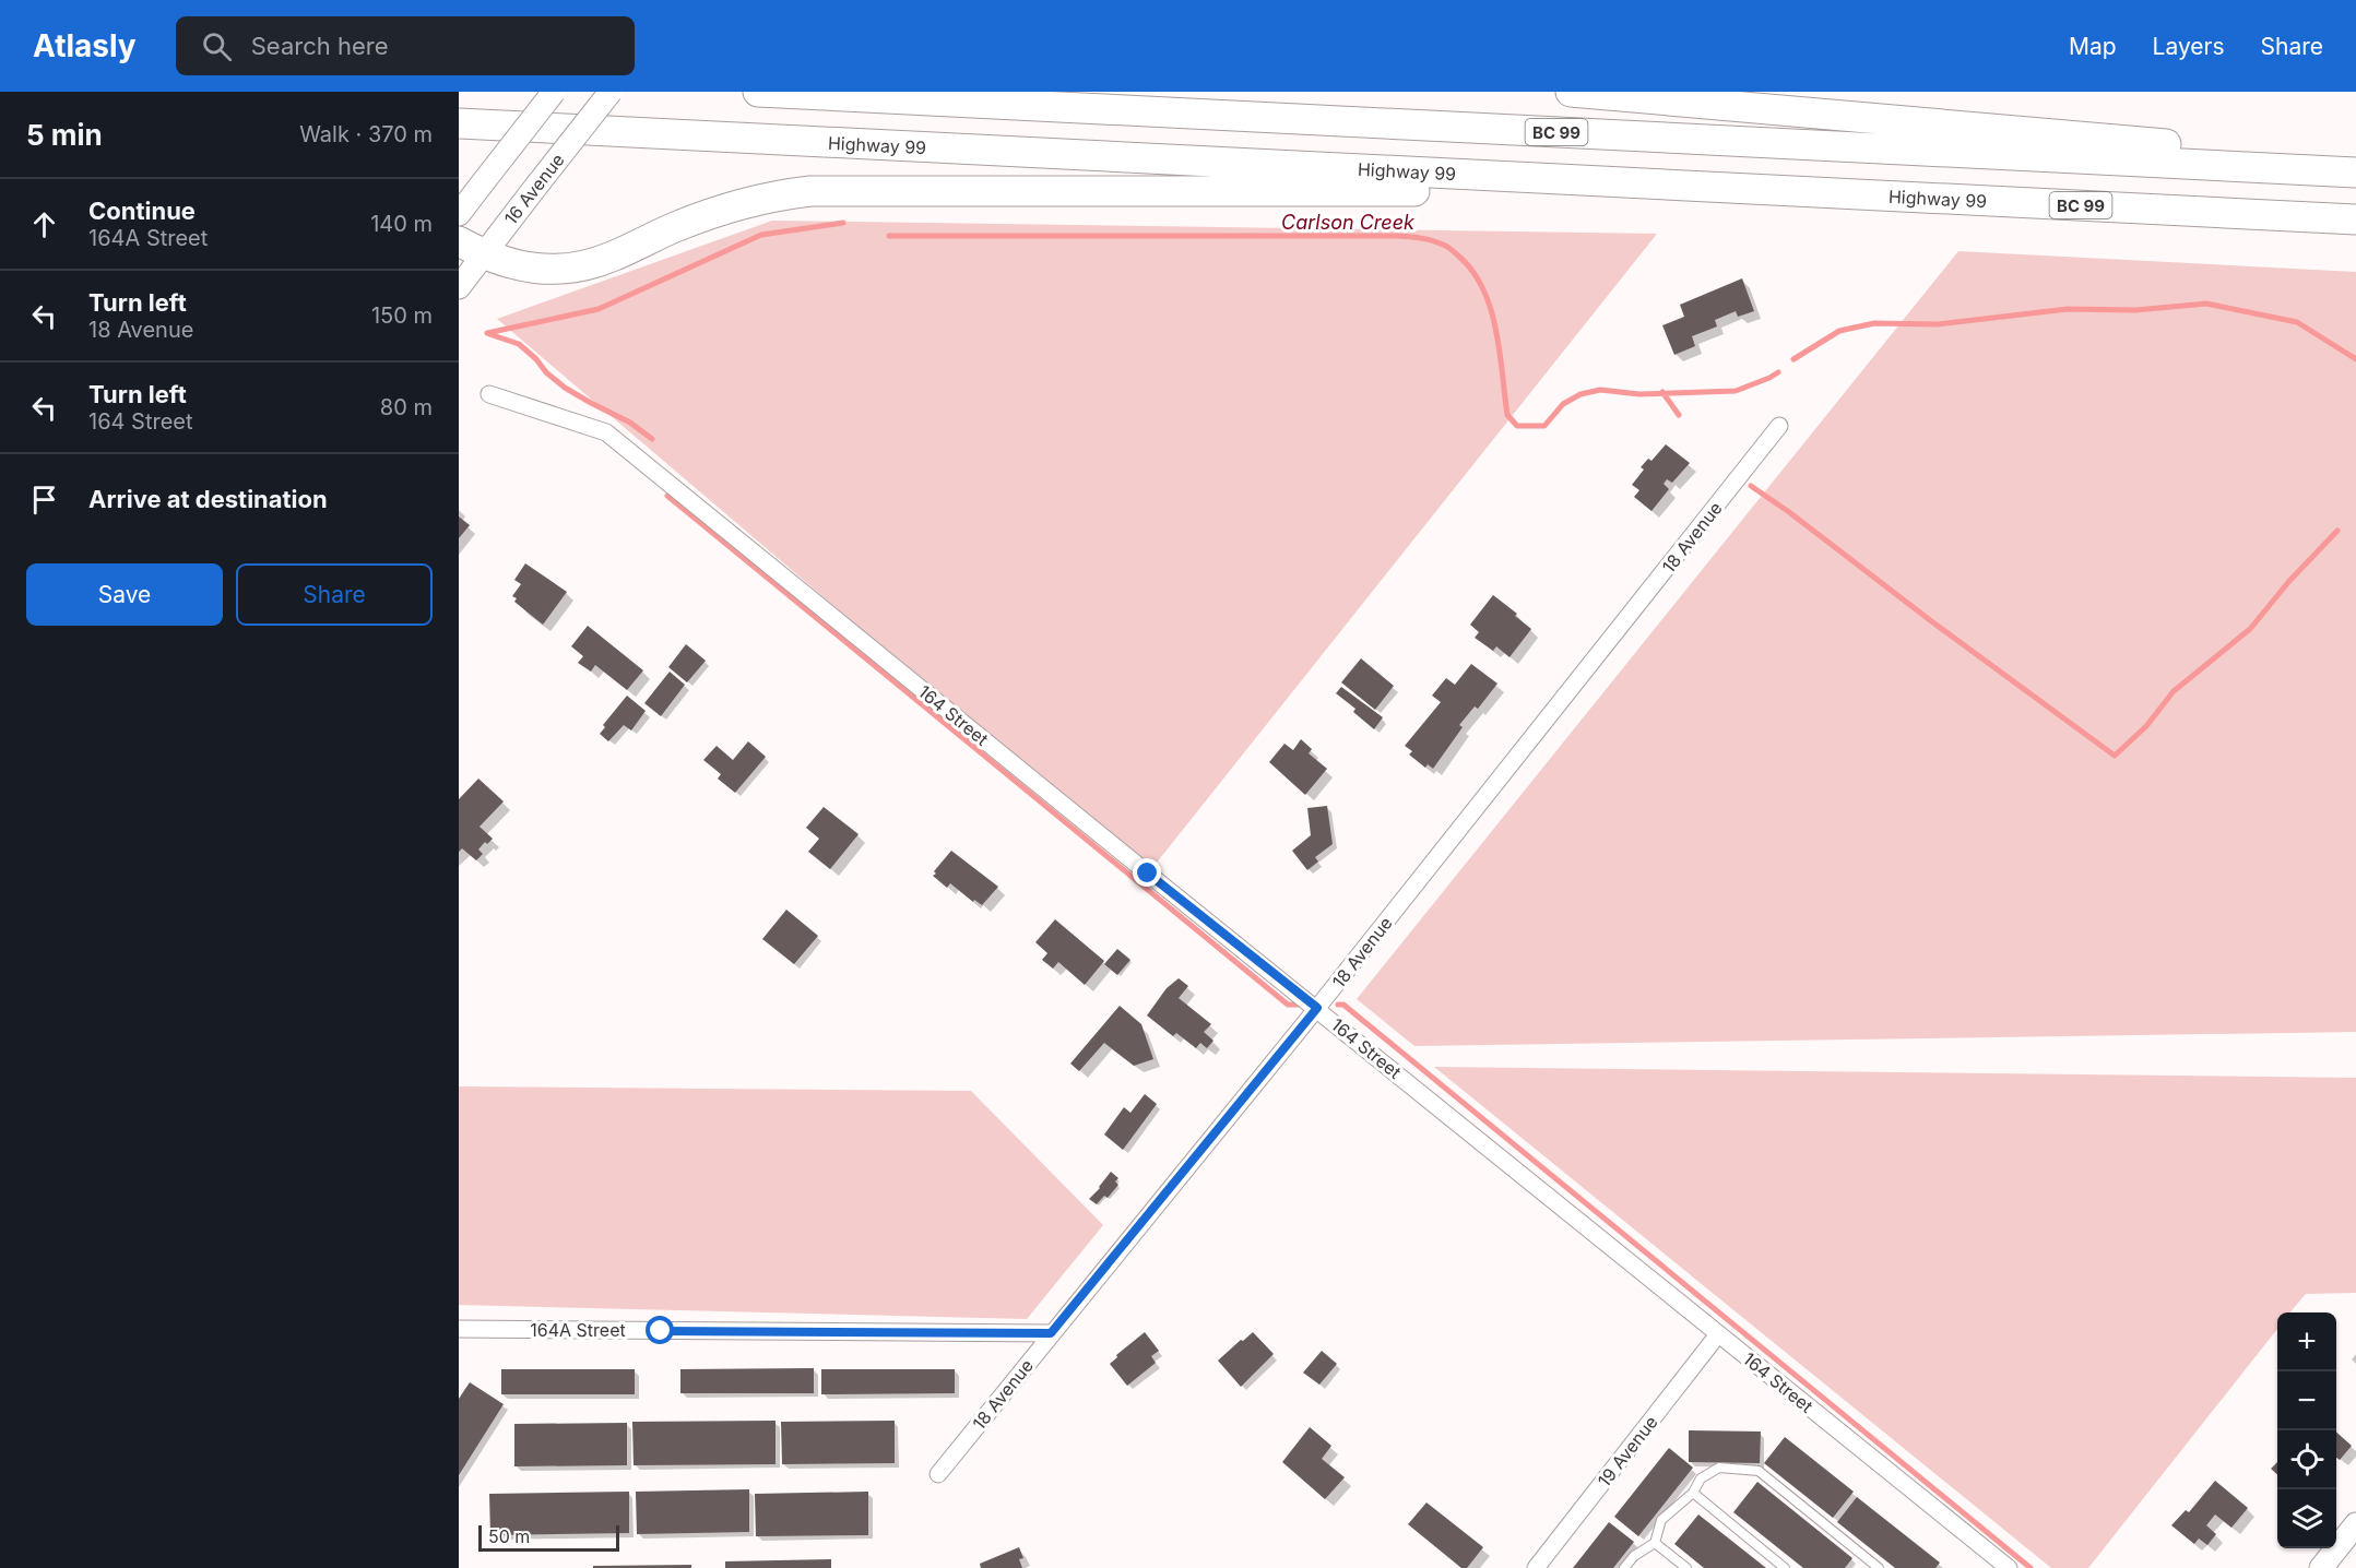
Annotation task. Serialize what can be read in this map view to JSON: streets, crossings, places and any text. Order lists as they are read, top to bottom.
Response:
{
  "streets": {
    "highway": ["BC 99", "Highway 99"],
    "main road": ["16 Avenue"],
    "street": [
      "18 Avenue",
      "164 Street",
      "164A Street",
      "19 Avenue"
    ]
  },
  "crossings": [
    ["18 Avenue", "164 Street"],
    ["18 Avenue", "164A Street"],
    ["164 Street", "19 Avenue"]
  ],
  "water": ["Carlson Creek"],
  "scale_bar": "50 m",
  "page": {
    "header": "Atlasly",
    "search": "Search here",
    "nav": ["Map", "Layers", "Share"],
    "heading": ["5 min", "Walk · 370 m"],
    "list": [
      ["Continue", "164A Street", "140 m"],
      ["Turn left", "18 Avenue", "150 m"],
      ["Turn left", "164 Street", "80 m"],
      "Arrive at destination"
    ],
    "buttons": ["Save", "Share"],
    "map_buttons": ["+", "−"],
    "scale": "50 m"
  }
}
